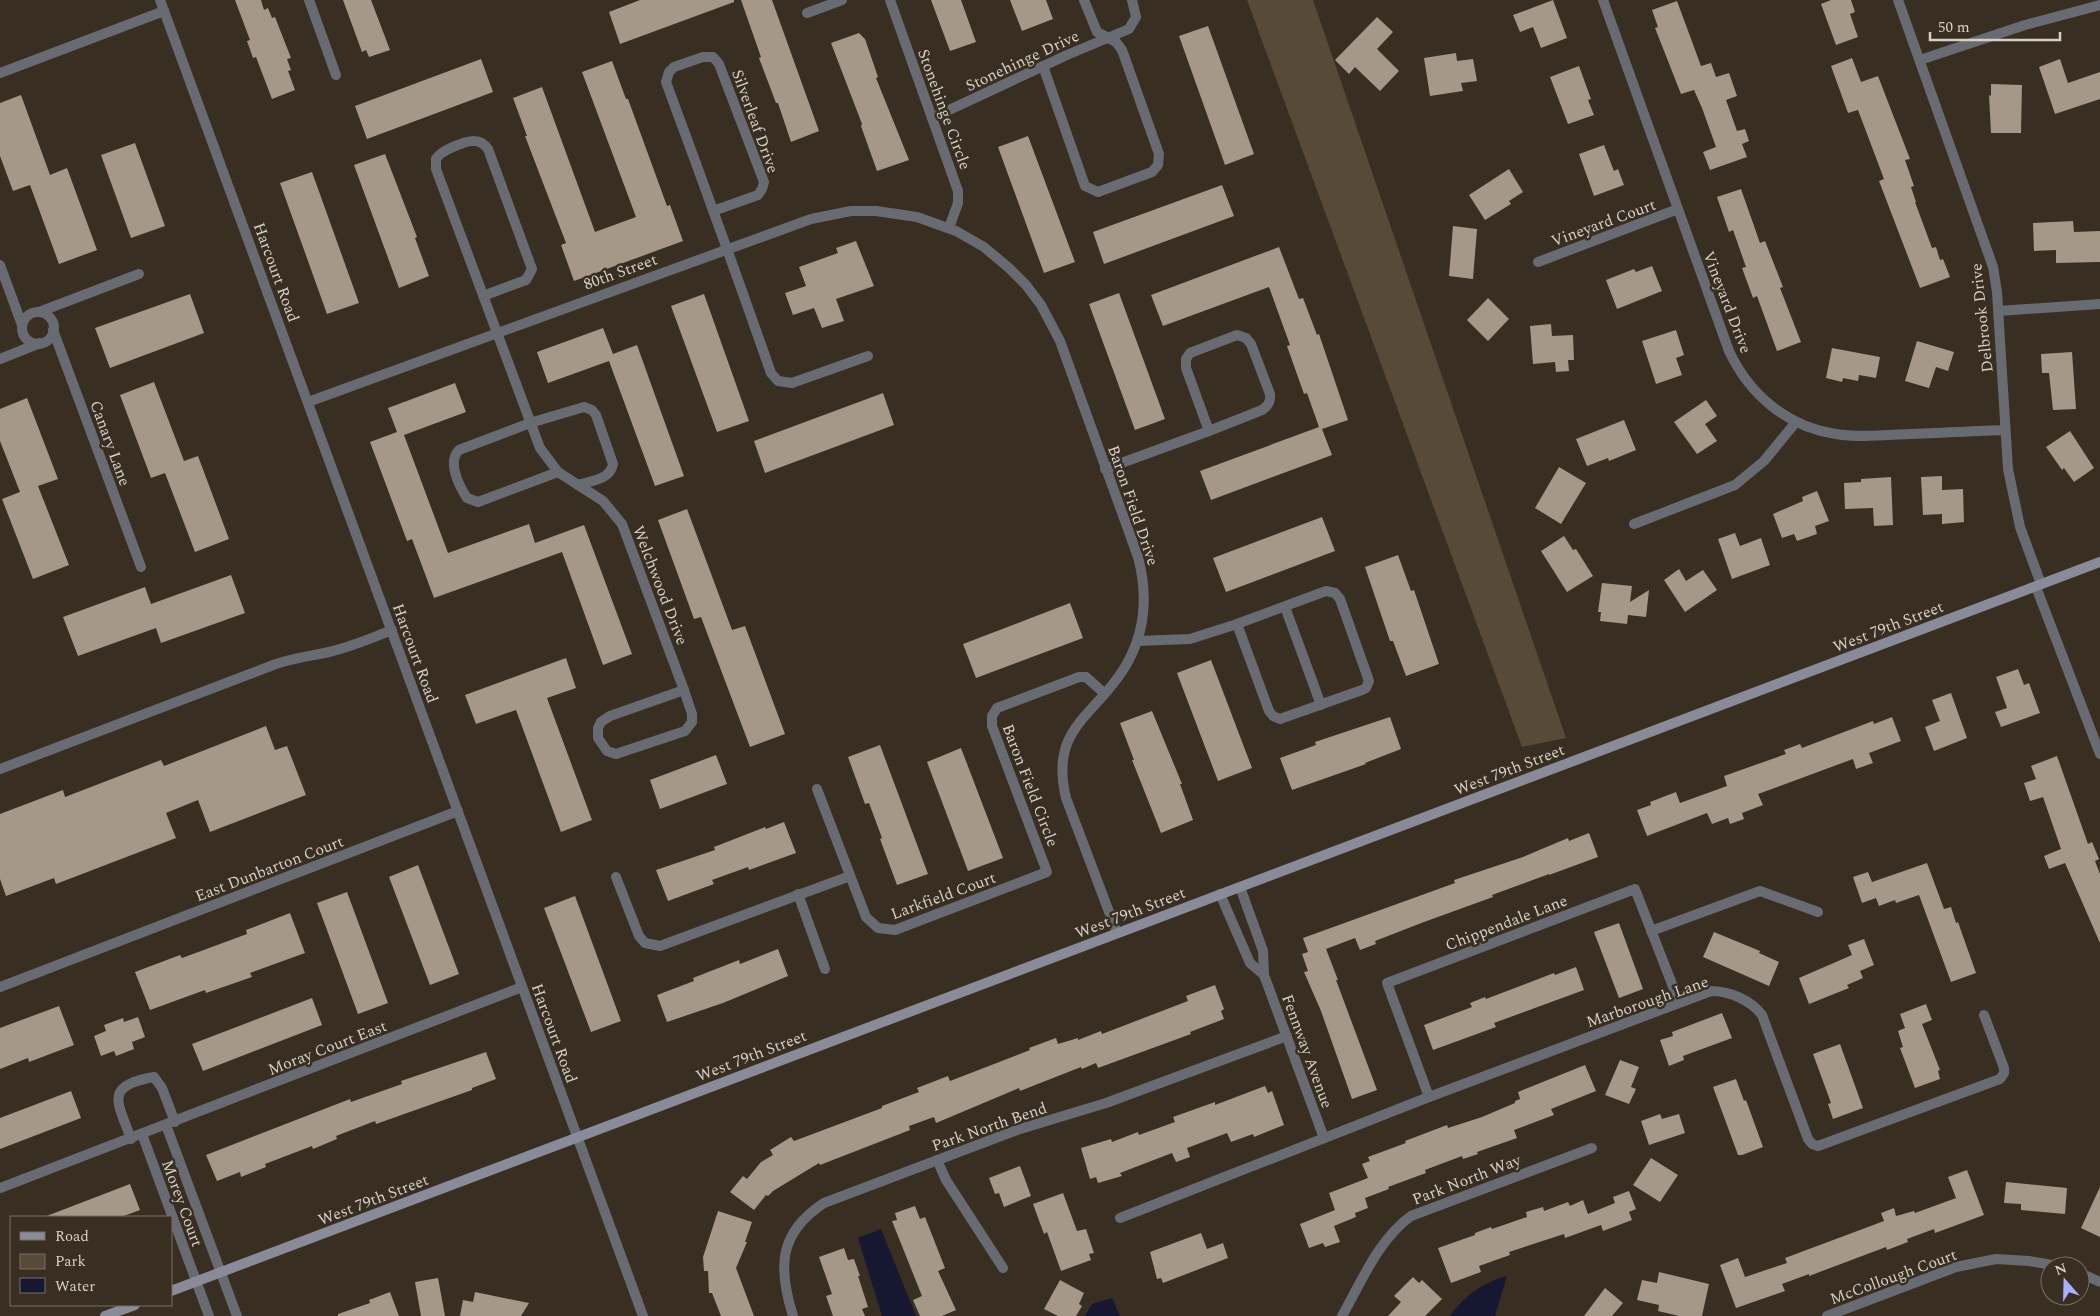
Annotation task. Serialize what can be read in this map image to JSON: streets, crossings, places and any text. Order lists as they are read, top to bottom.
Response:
{
  "streets": {
    "main road": ["West 79th Street"],
    "street": [
      "Stonehinge Drive",
      "Stonehinge Circle",
      "Silverleaf Drive",
      "Vineyard Court",
      "80th Street",
      "Harcourt Road",
      "Vineyard Drive",
      "Delbrook Drive",
      "Canary Lane",
      "Baron Field Drive",
      "Welchwood Drive",
      "Baron Field Circle",
      "East Dunbarton Court",
      "Larkfield Court",
      "Chippendale Lane",
      "Marborough Lane",
      "Moray Court East",
      "Fennway Avenue",
      "Park North Bend",
      "Park North Way",
      "Morey Court",
      "McCollough Court"
    ]
  },
  "crossings": [
    ["Stonehinge Drive", "Stonehinge Circle"],
    ["Stonehinge Circle", "80th Street"],
    ["Stonehinge Circle", "Baron Field Drive"],
    ["Silverleaf Drive", "80th Street"],
    ["Vineyard Court", "Vineyard Drive"],
    ["80th Street", "Harcourt Road"],
    ["80th Street", "Baron Field Drive"],
    ["80th Street", "Welchwood Drive"],
    ["Harcourt Road", "West 79th Street"],
    ["Harcourt Road", "East Dunbarton Court"],
    ["Harcourt Road", "Moray Court East"],
    ["Vineyard Drive", "Delbrook Drive"],
    ["Delbrook Drive", "West 79th Street"],
    ["Baron Field Drive", "West 79th Street"],
    ["Baron Field Drive", "Baron Field Circle"],
    ["West 79th Street", "Fennway Avenue"],
    ["West 79th Street", "Morey Court"],
    ["Baron Field Circle", "Larkfield Court"],
    ["Chippendale Lane", "Marborough Lane"],
    ["Marborough Lane", "Fennway Avenue"],
    ["Moray Court East", "Morey Court"],
    ["Fennway Avenue", "Park North Bend"]
  ],
  "legend": ["Road", "Park", "Water"],
  "scale_bar": "50 m",
  "north": "top"
}
